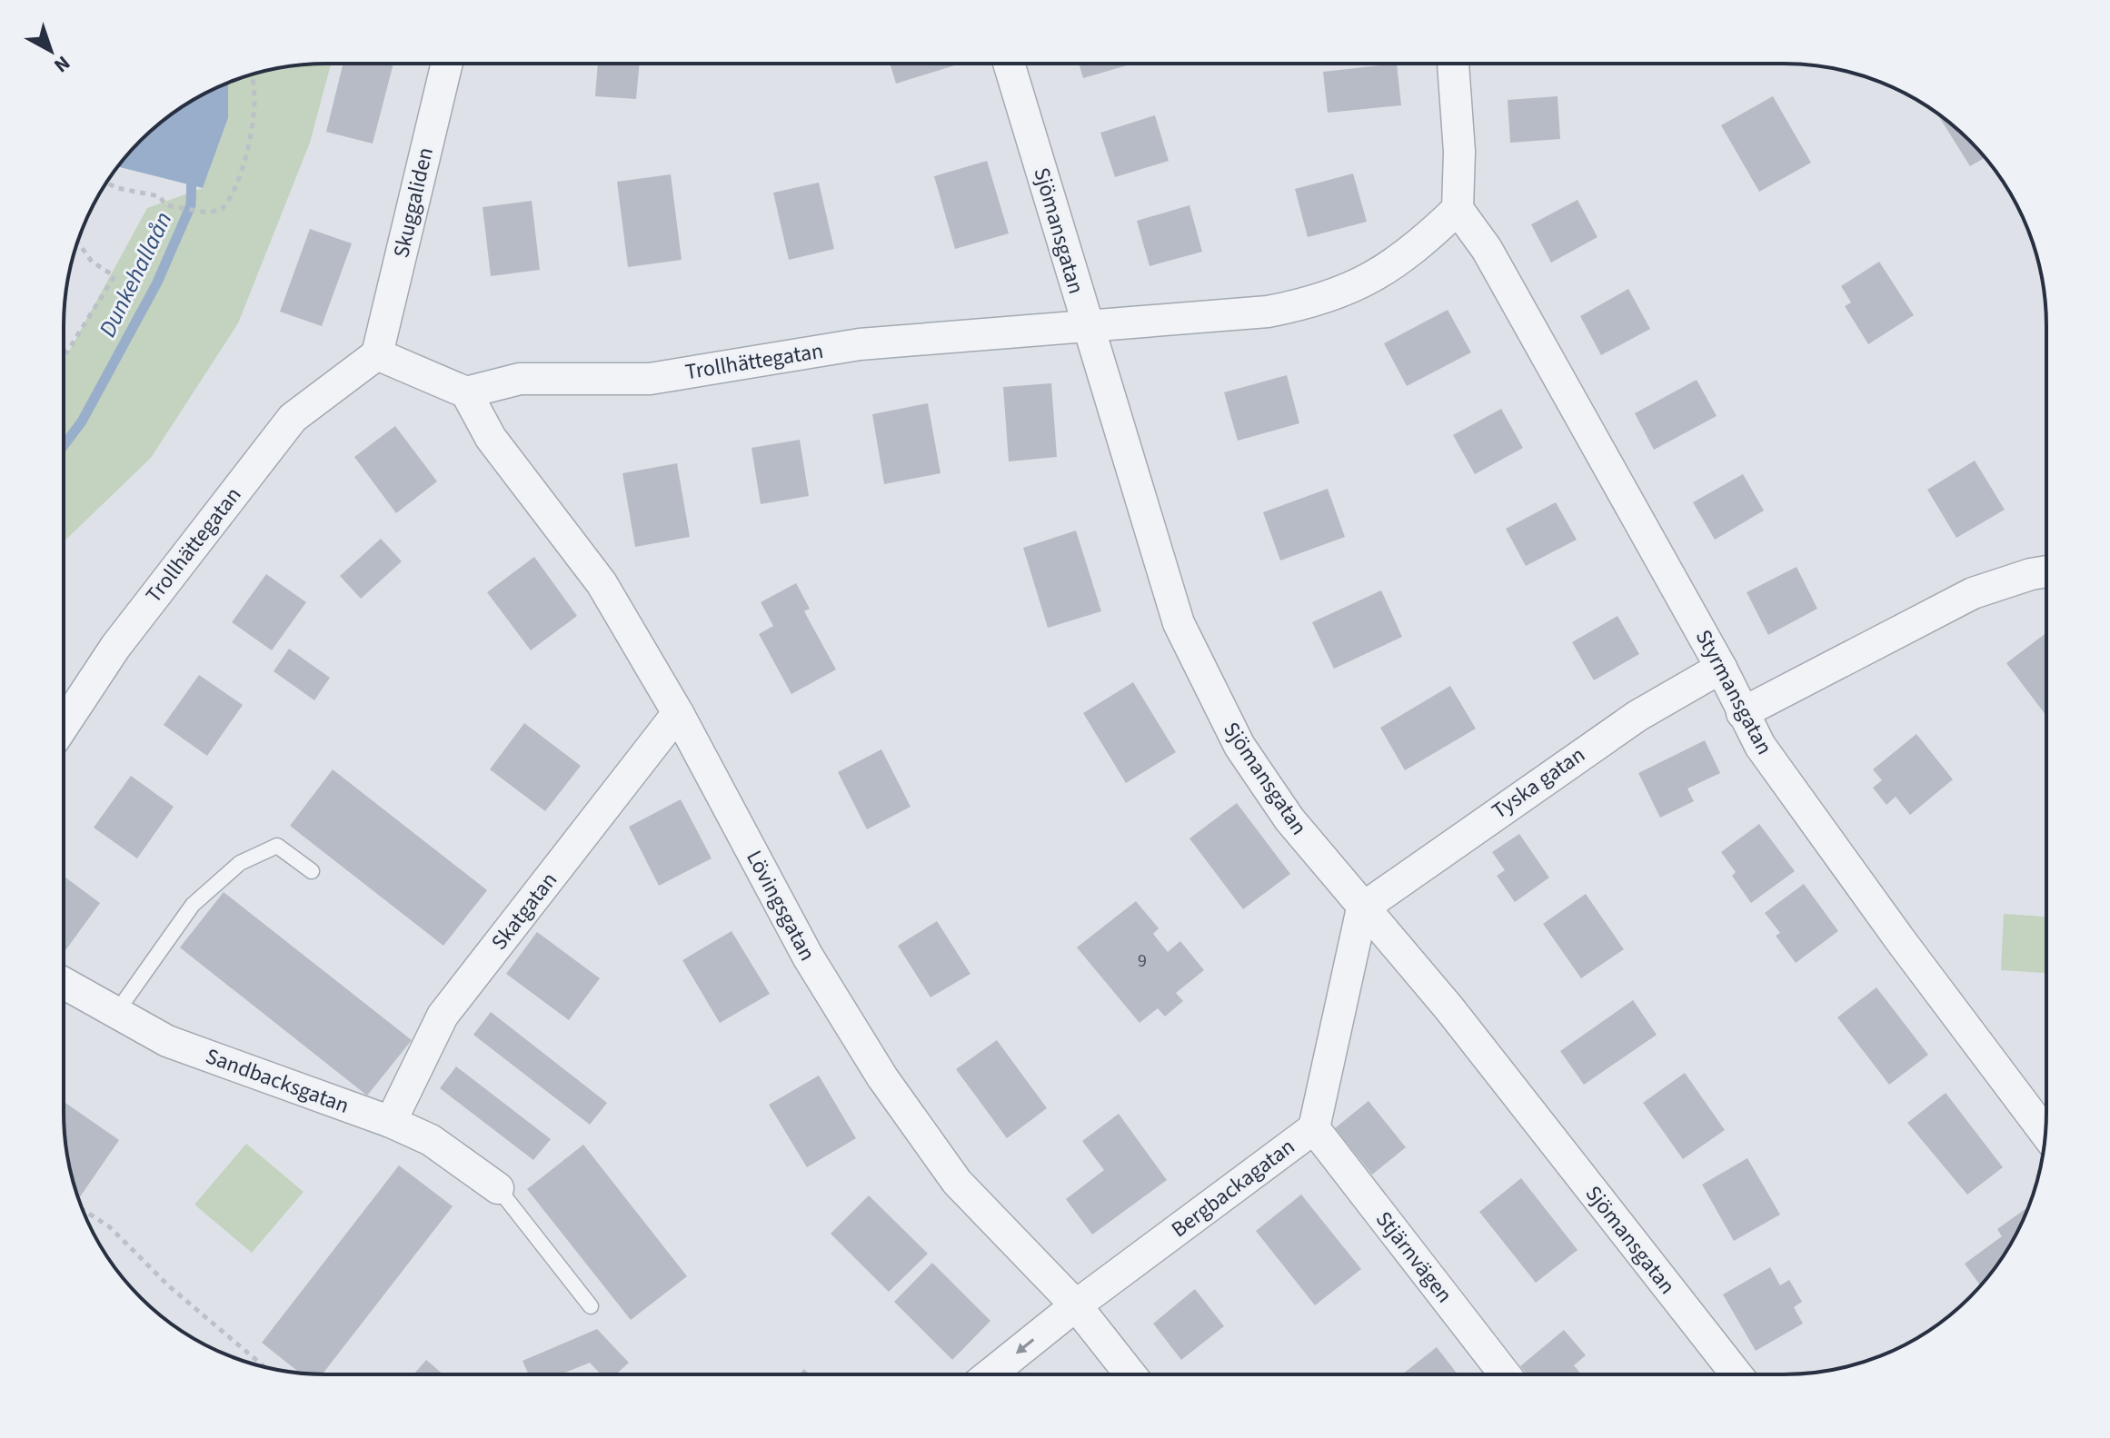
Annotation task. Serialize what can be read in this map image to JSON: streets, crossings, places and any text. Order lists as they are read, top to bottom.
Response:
{
  "streets": {
    "street": [
      "Skuggaliden",
      "Sjömansgatan",
      "Trollhättegatan",
      "Styrmansgatan",
      "Tyska gatan",
      "Lövingsgatan",
      "Skatgatan",
      "Sandbacksgatan",
      "Bergbackagatan",
      "Stjärnvägen"
    ]
  },
  "crossings": [
    ["Skuggaliden", "Trollhättegatan"],
    ["Sjömansgatan", "Trollhättegatan"],
    ["Sjömansgatan", "Tyska gatan"],
    ["Sjömansgatan", "Bergbackagatan"],
    ["Trollhättegatan", "Styrmansgatan"],
    ["Trollhättegatan", "Lövingsgatan"],
    ["Styrmansgatan", "Tyska gatan"],
    ["Tyska gatan", "Bergbackagatan"],
    ["Lövingsgatan", "Skatgatan"],
    ["Lövingsgatan", "Bergbackagatan"],
    ["Skatgatan", "Sandbacksgatan"],
    ["Bergbackagatan", "Stjärnvägen"]
  ],
  "water": ["Dunkehallaån"],
  "house_numbers": ["9"],
  "north": "bottom right"
}
